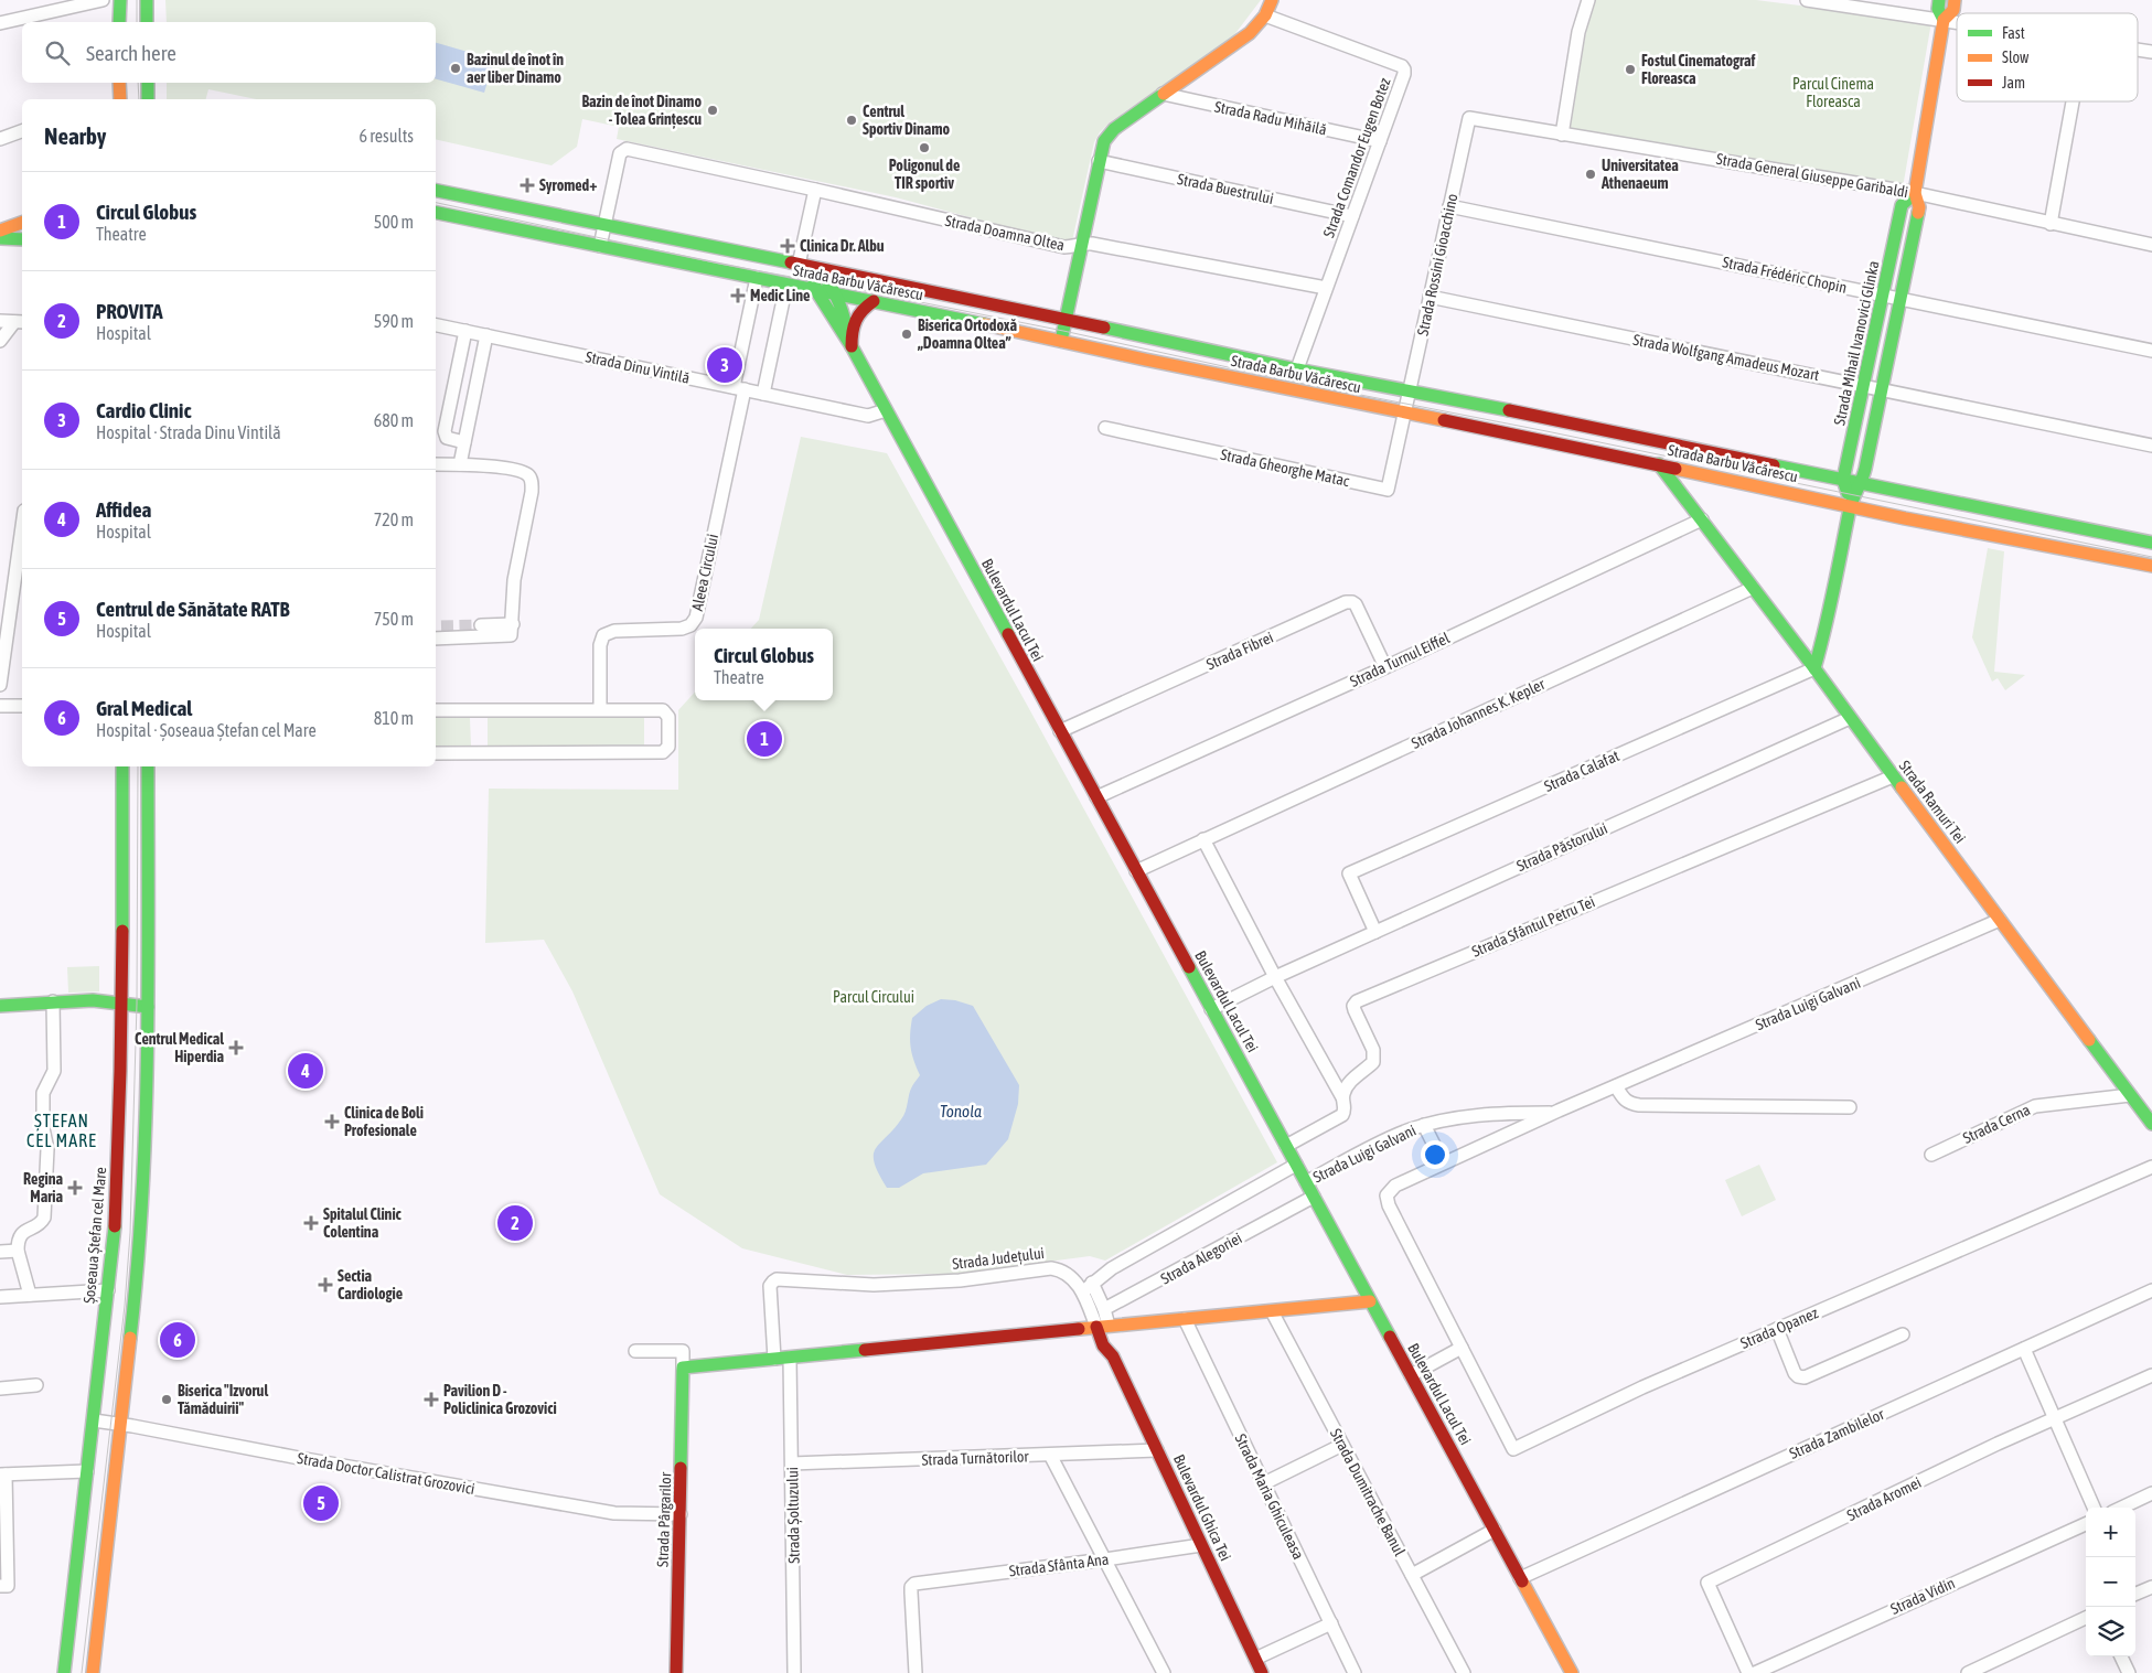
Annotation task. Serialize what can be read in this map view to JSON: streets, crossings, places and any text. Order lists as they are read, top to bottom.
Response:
{
  "streets": {
    "main road": [
      "Strada Barbu Văcărescu",
      "Strada Mihail Ivanovici Glinka",
      "Bulevardul Lacul Tei",
      "Strada Ramuri Tei",
      "Șoseaua Ștefan cel Mare",
      "Bulevardul Ghica Tei",
      "Strada Pârgarilor"
    ],
    "street": [
      "Strada Radu Mihăilă",
      "Strada Comandor Eugen Botez",
      "Strada General Giuseppe Garibaldi",
      "Strada Buestrului",
      "Strada Doamna Oltea",
      "Strada Rossini Gioacchino",
      "Strada Frédéric Chopin",
      "Strada Wolfgang Amadeus Mozart",
      "Strada Dinu Vintilă",
      "Strada Gheorghe Matac",
      "Aleea Circului",
      "Strada Fibrei",
      "Strada Turnul Eiffel",
      "Strada Johannes K. Kepler",
      "Strada Calafat",
      "Strada Păstorului",
      "Strada Sfântul Petru Tei",
      "Strada Luigi Galvani",
      "Strada Cerna",
      "Strada Județului",
      "Strada Alegoriei",
      "Strada Opanez",
      "Strada Zambilelor",
      "Strada Turnătorilor",
      "Strada Doctor Calistrat Grozovici",
      "Strada Dumitrache Banul",
      "Strada Maria Ghiculeasa",
      "Strada Aromei",
      "Strada Șoltuzului",
      "Strada Sfânta Ana",
      "Strada Vidin"
    ]
  },
  "crossings": [
    ["Strada Radu Mihăilă", "Strada Comandor Eugen Botez"],
    ["Strada Comandor Eugen Botez", "Strada Buestrului"],
    ["Strada Comandor Eugen Botez", "Strada Doamna Oltea"],
    ["Strada Comandor Eugen Botez", "Strada Barbu Văcărescu"],
    ["Strada General Giuseppe Garibaldi", "Strada Rossini Gioacchino"],
    ["Strada General Giuseppe Garibaldi", "Strada Mihail Ivanovici Glinka"],
    ["Strada Doamna Oltea", "Strada Barbu Văcărescu"],
    ["Strada Rossini Gioacchino", "Strada Frédéric Chopin"],
    ["Strada Rossini Gioacchino", "Strada Barbu Văcărescu"],
    ["Strada Rossini Gioacchino", "Strada Wolfgang Amadeus Mozart"],
    ["Strada Rossini Gioacchino", "Strada Gheorghe Matac"],
    ["Strada Frédéric Chopin", "Strada Mihail Ivanovici Glinka"],
    ["Strada Barbu Văcărescu", "Strada Mihail Ivanovici Glinka"],
    ["Strada Barbu Văcărescu", "Strada Gheorghe Matac"],
    ["Strada Barbu Văcărescu", "Bulevardul Lacul Tei"],
    ["Strada Barbu Văcărescu", "Strada Ramuri Tei"],
    ["Strada Mihail Ivanovici Glinka", "Strada Wolfgang Amadeus Mozart"],
    ["Strada Mihail Ivanovici Glinka", "Strada Calafat"],
    ["Strada Mihail Ivanovici Glinka", "Strada Ramuri Tei"],
    ["Strada Dinu Vintilă", "Aleea Circului"],
    ["Strada Dinu Vintilă", "Bulevardul Lacul Tei"],
    ["Bulevardul Lacul Tei", "Strada Fibrei"],
    ["Bulevardul Lacul Tei", "Strada Turnul Eiffel"],
    ["Bulevardul Lacul Tei", "Strada Johannes K. Kepler"],
    ["Bulevardul Lacul Tei", "Strada Păstorului"],
    ["Bulevardul Lacul Tei", "Strada Sfântul Petru Tei"],
    ["Bulevardul Lacul Tei", "Strada Luigi Galvani"],
    ["Bulevardul Lacul Tei", "Strada Alegoriei"],
    ["Bulevardul Lacul Tei", "Strada Zambilelor"],
    ["Strada Fibrei", "Strada Turnul Eiffel"],
    ["Strada Turnul Eiffel", "Strada Ramuri Tei"],
    ["Strada Johannes K. Kepler", "Strada Ramuri Tei"],
    ["Strada Calafat", "Strada Ramuri Tei"],
    ["Strada Calafat", "Strada Păstorului"],
    ["Strada Ramuri Tei", "Strada Păstorului"],
    ["Strada Ramuri Tei", "Strada Sfântul Petru Tei"],
    ["Strada Ramuri Tei", "Strada Luigi Galvani"],
    ["Strada Ramuri Tei", "Strada Cerna"],
    ["Strada Luigi Galvani", "Strada Opanez"],
    ["Șoseaua Ștefan cel Mare", "Strada Doctor Calistrat Grozovici"],
    ["Strada Turnătorilor", "Bulevardul Ghica Tei"],
    ["Strada Turnătorilor", "Strada Șoltuzului"],
    ["Strada Doctor Calistrat Grozovici", "Strada Pârgarilor"],
    ["Bulevardul Ghica Tei", "Strada Sfânta Ana"]
  ],
  "districts": ["ȘTEFAN CEL MARE"],
  "water": ["Tonola"],
  "parks": ["Parcul Cinema Floreasca", "Parcul Circului"],
  "places": {
    "other": [
      "Bazinul de înot în aer liber Dinamo",
      "Fostul Cinematograf Floreasca",
      "Bazin de înot Dinamo - Tolea Grințescu",
      "Centrul Sportiv Dinamo",
      "Poligonul de TIR sportiv",
      "Universitatea Athenaeum",
      "Biserica Ortodoxă „Doamna Oltea”",
      "Biserica \"Izvorul Tămăduirii\""
    ],
    "health": [
      "Syromed+",
      "Clinica Dr. Albu",
      "Medic Line",
      "Centrul Medical Hiperdia",
      "Clinica de Boli Profesionale",
      "Regina Maria",
      "Spitalul Clinic Colentina",
      "Sectia Cardiologie",
      "Pavilion D - Policlinica Grozovici"
    ]
  },
  "legend": ["Fast", "Slow", "Jam"],
  "page": {
    "search": "Search here",
    "heading": ["Nearby", "6 results"],
    "list": [
      {
        "mark": "1",
        "name": "Circul Globus",
        "note": "Theatre",
        "value": "500 m"
      },
      {
        "mark": "2",
        "name": "PROVITA",
        "note": "Hospital",
        "value": "590 m"
      },
      {
        "mark": "3",
        "name": "Cardio Clinic",
        "note": "Hospital · Strada Dinu Vintilă",
        "value": "680 m"
      },
      {
        "mark": "4",
        "name": "Affidea",
        "note": "Hospital",
        "value": "720 m"
      },
      {
        "mark": "5",
        "name": "Centrul de Sănătate RATB",
        "note": "Hospital",
        "value": "750 m"
      },
      {
        "mark": "6",
        "name": "Gral Medical",
        "note": "Hospital · Șoseaua Ștefan cel Mare",
        "value": "810 m"
      }
    ],
    "pins": [
      "3",
      "1",
      "4",
      "2",
      "6",
      "5"
    ],
    "popup": ["Circul Globus", "Theatre"],
    "map_buttons": ["+", "−"]
  }
}
